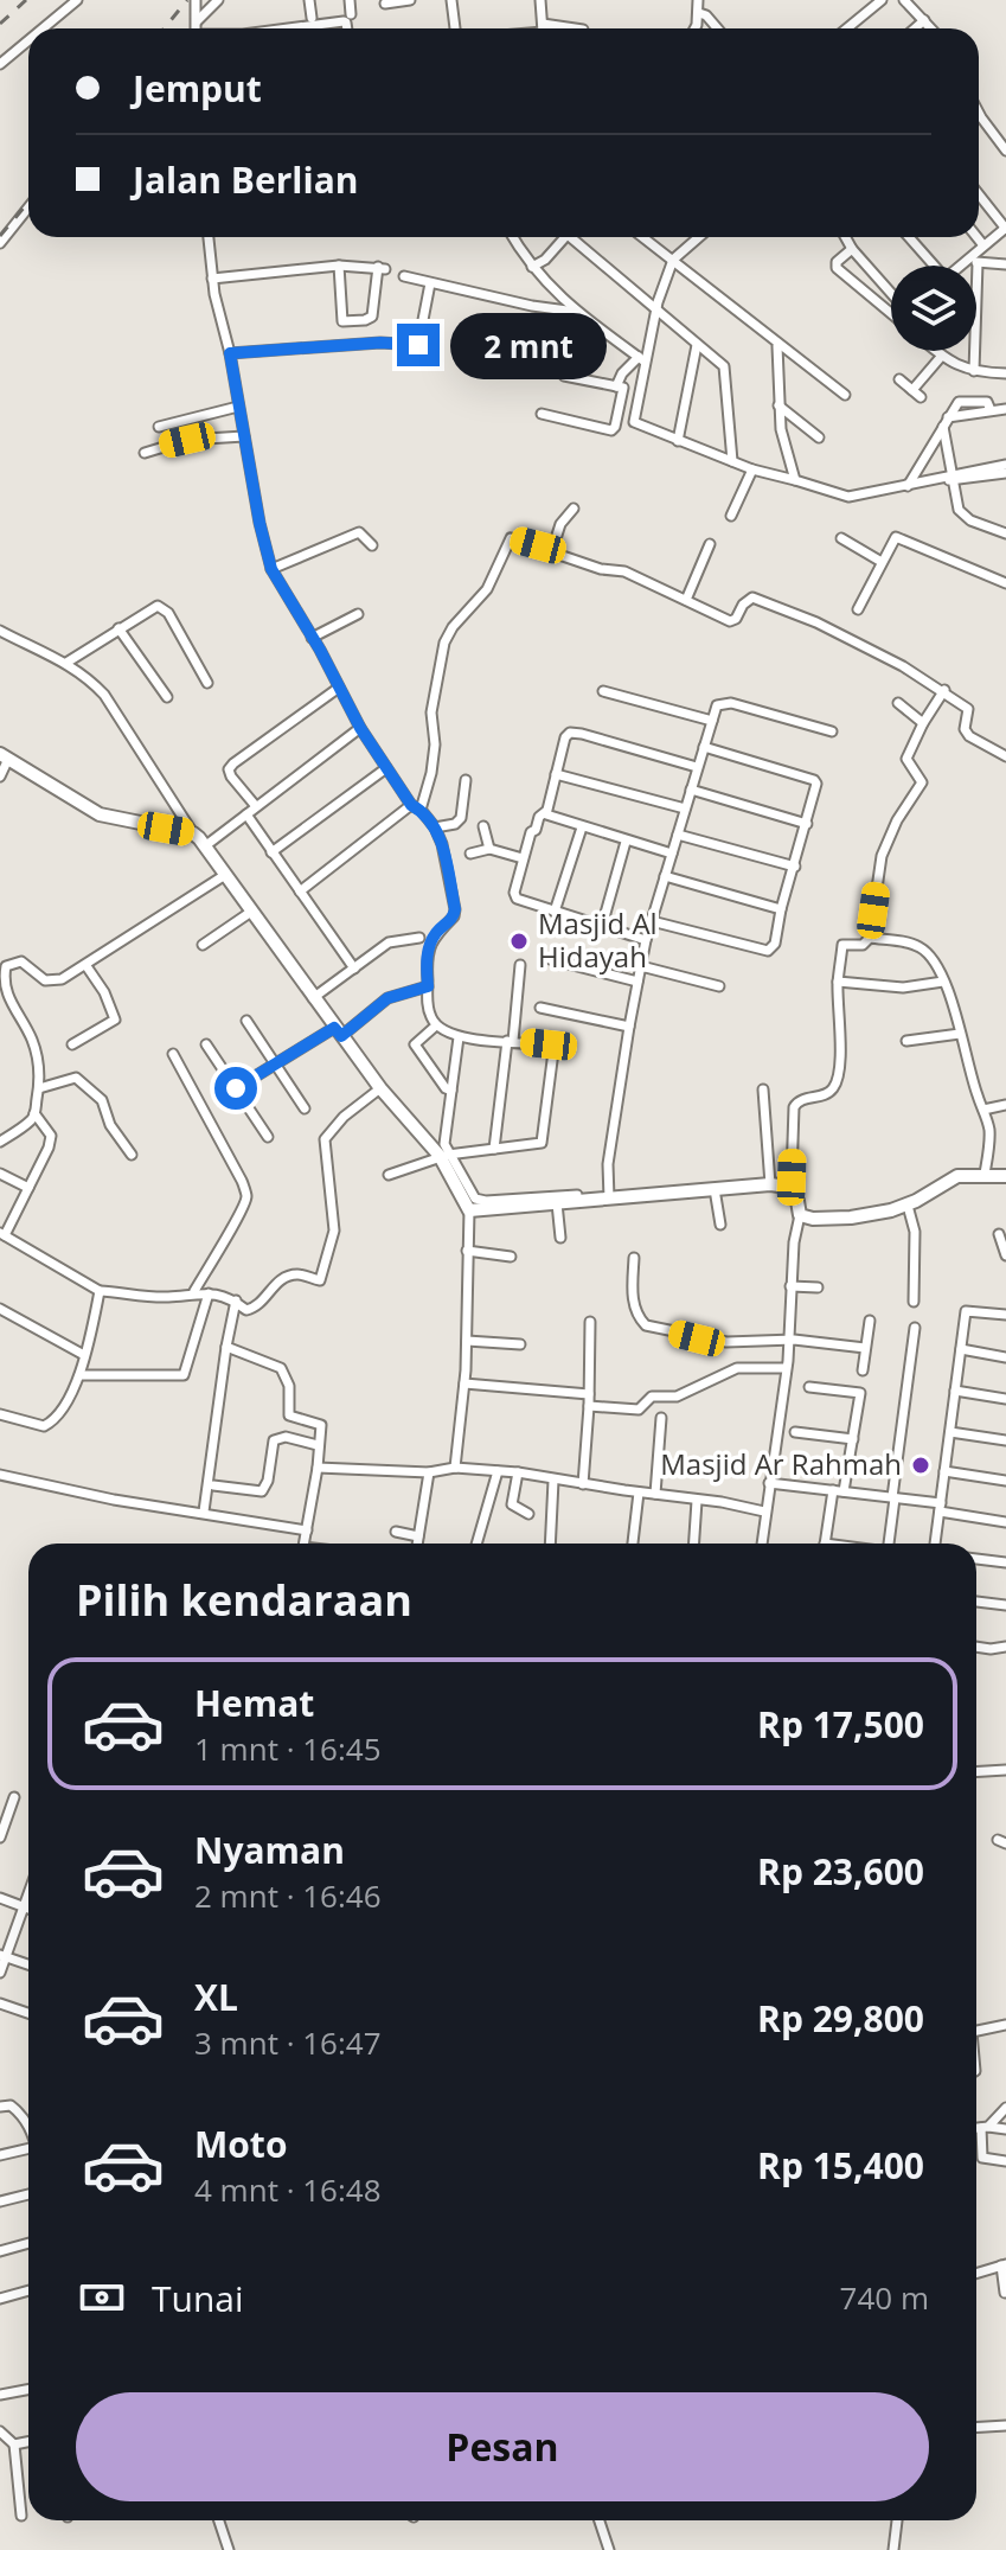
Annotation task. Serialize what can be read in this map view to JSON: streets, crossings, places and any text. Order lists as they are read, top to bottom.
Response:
{
  "places": ["Masjid Al Hidayah", "Masjid Ar Rahmah"],
  "page": {
    "banner": ["Jemput", "Jalan Berlian"],
    "bubble": "2 mnt",
    "heading": "Pilih kendaraan",
    "list": [
      {
        "name": "Hemat",
        "note": "1 mnt · 16:45",
        "value": "Rp 17,500"
      },
      {
        "name": "Nyaman",
        "note": "2 mnt · 16:46",
        "value": "Rp 23,600"
      },
      {
        "name": "XL",
        "note": "3 mnt · 16:47",
        "value": "Rp 29,800"
      },
      {
        "name": "Moto",
        "note": "4 mnt · 16:48",
        "value": "Rp 15,400"
      }
    ],
    "pay": ["Tunai", "740 m"],
    "buttons": "Pesan"
  }
}
